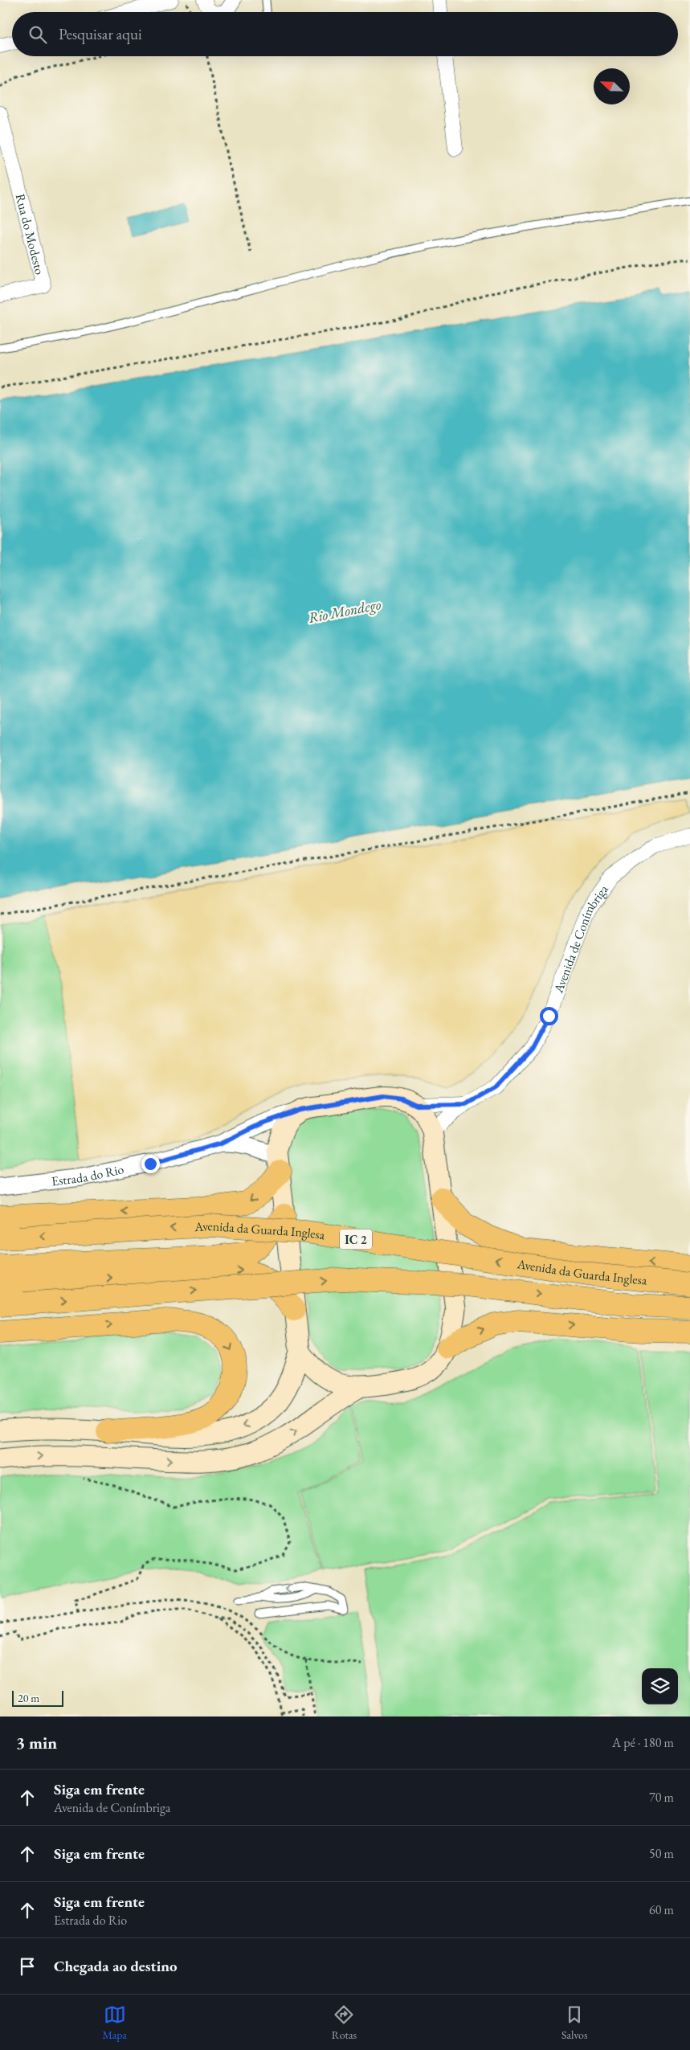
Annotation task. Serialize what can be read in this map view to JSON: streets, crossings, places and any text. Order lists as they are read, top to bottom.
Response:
{
  "streets": {
    "main road": ["Avenida da Guarda Inglesa", "IC 2"],
    "street": ["Rua do Modesto", "Avenida de Conímbriga", "Estrada do Rio"]
  },
  "water": ["Rio Mondego"],
  "scale_bar": "20 m",
  "north": "top left",
  "page": {
    "search": "Pesquisar aqui",
    "scale": "20 m",
    "heading": ["3 min", "A pé · 180 m"],
    "list": [
      ["Siga em frente", "Avenida de Conímbriga", "70 m"],
      ["Siga em frente", "50 m"],
      ["Siga em frente", "Estrada do Rio", "60 m"],
      "Chegada ao destino"
    ],
    "nav": ["Mapa", "Rotas", "Salvos"]
  }
}
